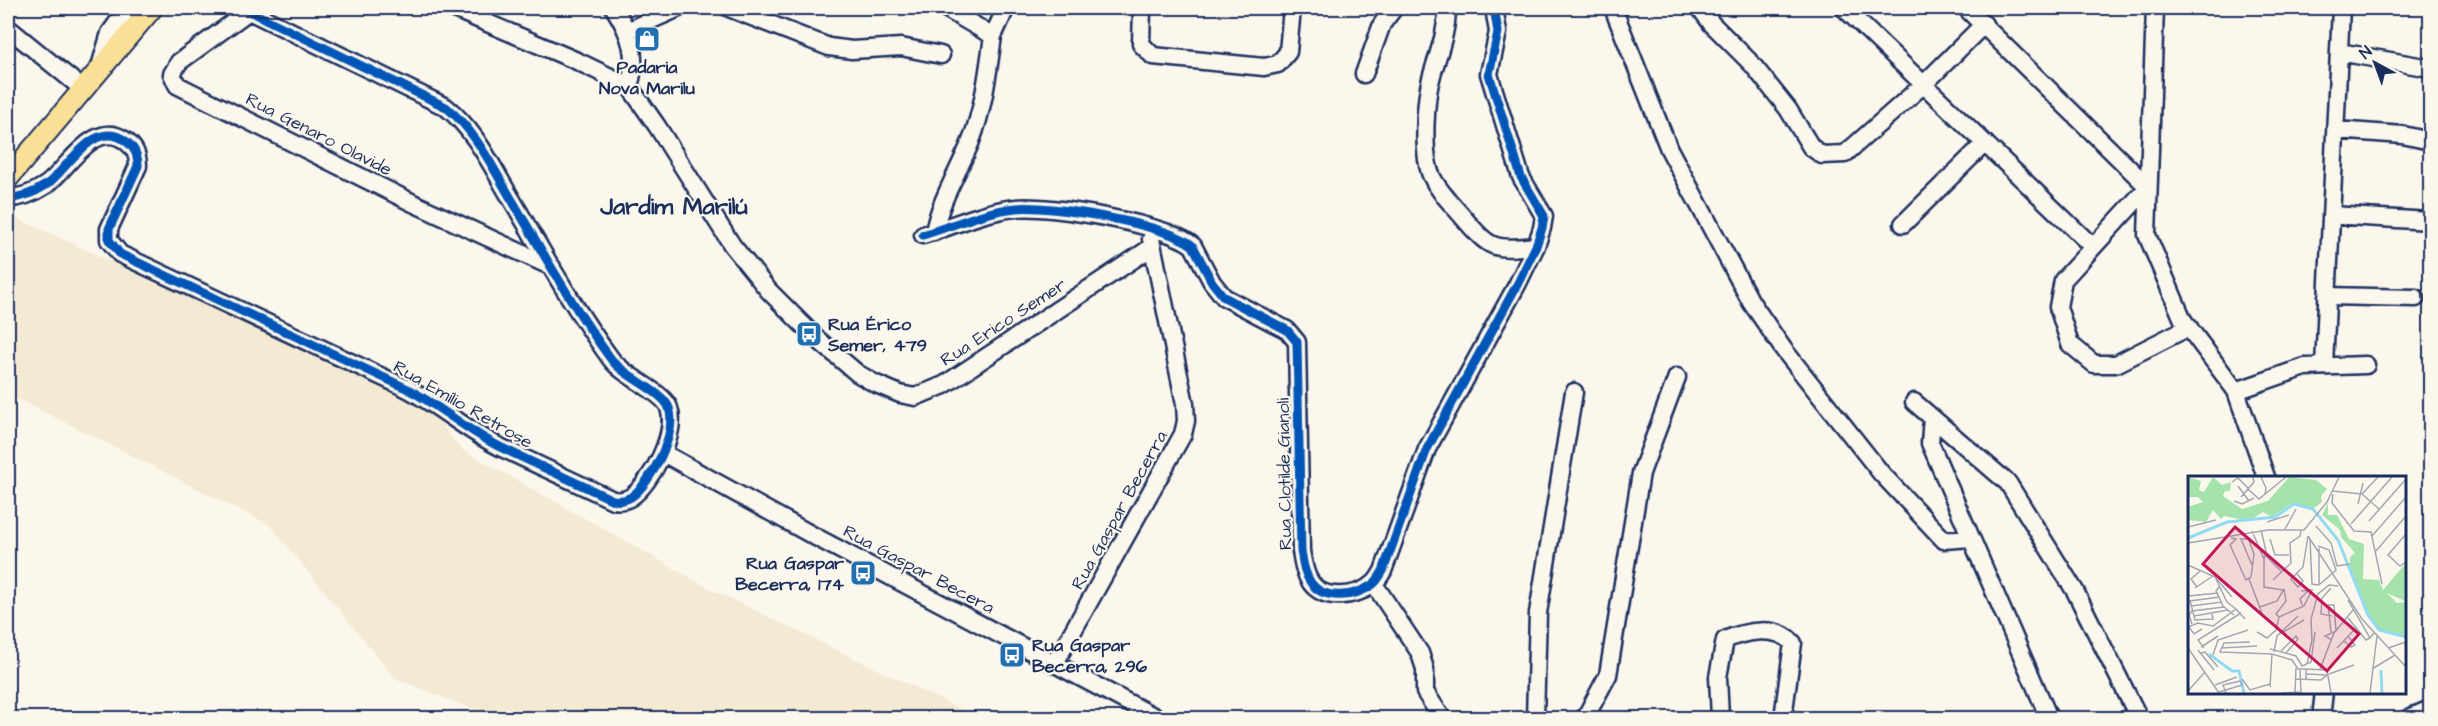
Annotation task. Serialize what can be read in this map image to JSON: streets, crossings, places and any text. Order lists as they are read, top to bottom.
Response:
{
  "streets": {
    "street": [
      "Rua Genaro Olavide",
      "Rua Erico Semer",
      "Rua Emílio Retrose",
      "Rua Clotilde Gianoli",
      "Rua Gaspar Becerra",
      "Rua Gaspar Becera"
    ]
  },
  "crossings": [
    ["Rua Genaro Olavide", "Rua Emílio Retrose"],
    ["Rua Erico Semer", "Rua Gaspar Becerra"],
    ["Rua Emílio Retrose", "Rua Gaspar Becera"],
    ["Rua Clotilde Gianoli", "Rua Gaspar Becerra"],
    ["Rua Gaspar Becerra", "Rua Gaspar Becera"]
  ],
  "districts": ["Jardim Marilú"],
  "places": {
    "shop": ["Padaria Nova Marilu"],
    "bus stop": ["Rua Érico Semer, 479", "Rua Gaspar Becerra, 174", "Rua Gaspar Becerra, 296"]
  },
  "north": "top left"
}
